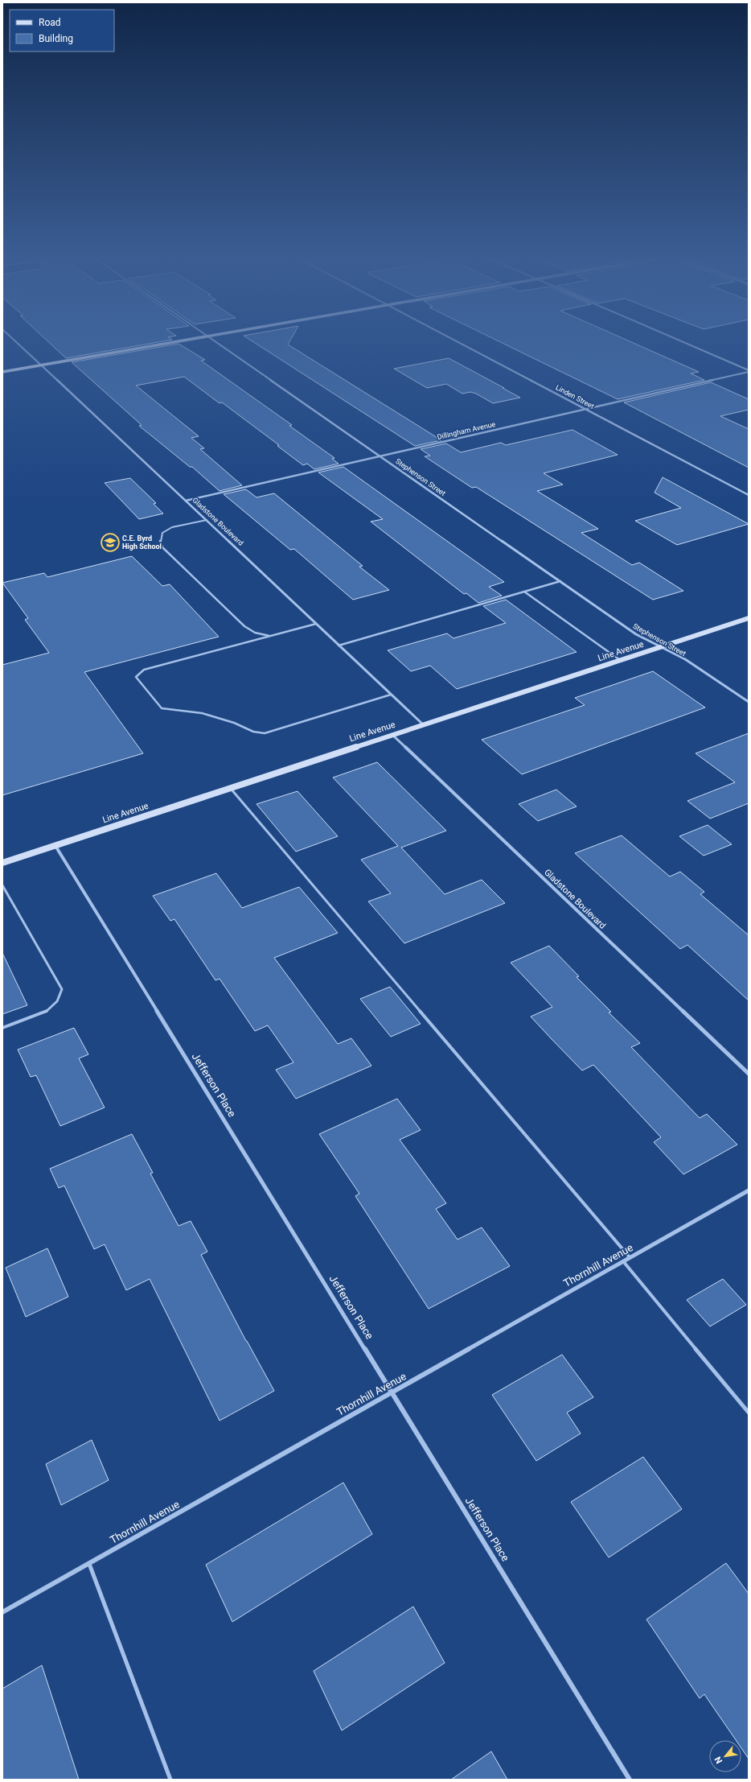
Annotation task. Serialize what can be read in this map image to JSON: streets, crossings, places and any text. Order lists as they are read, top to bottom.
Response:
{
  "streets": {
    "street": [
      "Linden Street",
      "Dillingham Avenue",
      "Stephenson Street",
      "Gladstone Boulevard",
      "Line Avenue",
      "Jefferson Place",
      "Thornhill Avenue"
    ]
  },
  "crossings": [
    ["Linden Street", "Dillingham Avenue"],
    ["Dillingham Avenue", "Stephenson Street"],
    ["Dillingham Avenue", "Gladstone Boulevard"],
    ["Stephenson Street", "Line Avenue"],
    ["Gladstone Boulevard", "Line Avenue"],
    ["Line Avenue", "Jefferson Place"],
    ["Jefferson Place", "Thornhill Avenue"]
  ],
  "places": {
    "school or university": ["C.E. Byrd High School"]
  },
  "legend": ["Road", "Building"],
  "north": "bottom left"
}
